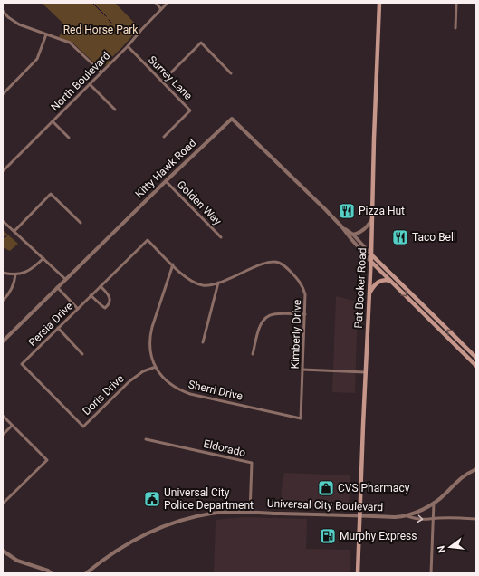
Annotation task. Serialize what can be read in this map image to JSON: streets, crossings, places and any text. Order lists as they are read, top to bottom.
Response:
{
  "streets": {
    "main road": ["Kitty Hawk Road", "Pat Booker Road"],
    "street": [
      "Surrey Lane",
      "North Boulevard",
      "Golden Way",
      "Persia Drive",
      "Kimberly Drive",
      "Sherri Drive",
      "Doris Drive",
      "Eldorado",
      "Universal City Boulevard"
    ]
  },
  "crossings": [
    ["Surrey Lane", "North Boulevard"],
    ["Kitty Hawk Road", "Golden Way"],
    ["Kitty Hawk Road", "Pat Booker Road"],
    ["Pat Booker Road", "Universal City Boulevard"],
    ["Persia Drive", "Kimberly Drive"],
    ["Persia Drive", "Doris Drive"],
    ["Kimberly Drive", "Sherri Drive"],
    ["Sherri Drive", "Doris Drive"],
    ["Eldorado", "Universal City Boulevard"]
  ],
  "parks": ["Red Horse Park"],
  "places": {
    "restaurant": ["Pizza Hut", "Taco Bell"],
    "shop": ["CVS Pharmacy"],
    "public building": ["Universal City Police Department"],
    "fuel station": ["Murphy Express"]
  },
  "north": "left"
}
